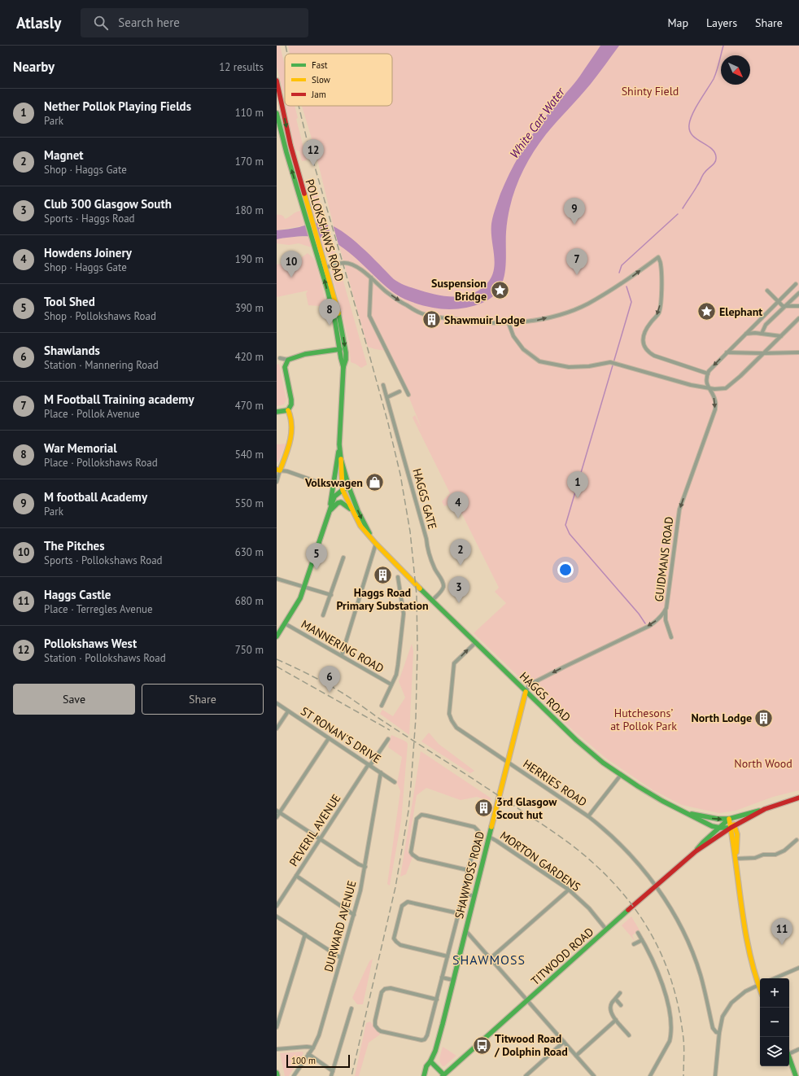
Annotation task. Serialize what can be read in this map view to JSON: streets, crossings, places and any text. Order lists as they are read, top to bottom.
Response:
{
  "streets": {
    "main road": [
      "POLLOKSHAWS ROAD",
      "HAGGS ROAD",
      "SHAWMOSS ROAD",
      "TITWOOD ROAD"
    ],
    "street": [
      "HAGGS GATE",
      "GUIDMANS ROAD",
      "MANNERING ROAD",
      "ST RONAN'S DRIVE",
      "HERRIES ROAD",
      "PEVERIL AVENUE",
      "MORTON GARDENS",
      "DURWARD AVENUE"
    ]
  },
  "crossings": [
    ["POLLOKSHAWS ROAD", "HAGGS ROAD"],
    ["HAGGS GATE", "HAGGS ROAD"],
    ["GUIDMANS ROAD", "HAGGS ROAD"],
    ["GUIDMANS ROAD", "SHAWMOSS ROAD"],
    ["HAGGS ROAD", "HERRIES ROAD"],
    ["HAGGS ROAD", "SHAWMOSS ROAD"],
    ["HAGGS ROAD", "TITWOOD ROAD"],
    ["ST RONAN'S DRIVE", "PEVERIL AVENUE"],
    ["ST RONAN'S DRIVE", "DURWARD AVENUE"],
    ["HERRIES ROAD", "SHAWMOSS ROAD"],
    ["HERRIES ROAD", "TITWOOD ROAD"],
    ["MORTON GARDENS", "SHAWMOSS ROAD"],
    ["MORTON GARDENS", "TITWOOD ROAD"]
  ],
  "one_way": ["GUIDMANS ROAD"],
  "districts": ["SHAWMOSS"],
  "water": ["White Cart Water"],
  "parks": ["Shinty Field", "Hutchesons’ at Pollok Park", "North Wood"],
  "places": {
    "place": ["Suspension Bridge", "Elephant"],
    "building": [
      "Shawmuir Lodge",
      "Haggs Road Primary Substation",
      "North Lodge",
      "3rd Glasgow Scout hut"
    ],
    "shop": ["Volkswagen"],
    "bus stop": ["Titwood Road / Dolphin Road"]
  },
  "legend": ["Fast", "Slow", "Jam"],
  "scale_bar": "100 m",
  "north": "bottom right",
  "page": {
    "header": "Atlasly",
    "search": "Search here",
    "nav": ["Map", "Layers", "Share"],
    "heading": ["Nearby", "12 results"],
    "list": [
      {
        "mark": "1",
        "name": "Nether Pollok Playing Fields",
        "note": "Park",
        "value": "110 m"
      },
      {
        "mark": "2",
        "name": "Magnet",
        "note": "Shop · Haggs Gate",
        "value": "170 m"
      },
      {
        "mark": "3",
        "name": "Club 300 Glasgow South",
        "note": "Sports · Haggs Road",
        "value": "180 m"
      },
      {
        "mark": "4",
        "name": "Howdens Joinery",
        "note": "Shop · Haggs Gate",
        "value": "190 m"
      },
      {
        "mark": "5",
        "name": "Tool Shed",
        "note": "Shop · Pollokshaws Road",
        "value": "390 m"
      },
      {
        "mark": "6",
        "name": "Shawlands",
        "note": "Station · Mannering Road",
        "value": "420 m"
      },
      {
        "mark": "7",
        "name": "M Football Training academy",
        "note": "Place · Pollok Avenue",
        "value": "470 m"
      },
      {
        "mark": "8",
        "name": "War Memorial",
        "note": "Place · Pollokshaws Road",
        "value": "540 m"
      },
      {
        "mark": "9",
        "name": "M football Academy",
        "note": "Park",
        "value": "550 m"
      },
      {
        "mark": "10",
        "name": "The Pitches",
        "note": "Sports · Pollokshaws Road",
        "value": "630 m"
      },
      {
        "mark": "11",
        "name": "Haggs Castle",
        "note": "Place · Terregles Avenue",
        "value": "680 m"
      },
      {
        "mark": "12",
        "name": "Pollokshaws West",
        "note": "Station · Pollokshaws Road",
        "value": "750 m"
      }
    ],
    "pins": [
      "12",
      "9",
      "7",
      "10",
      "8",
      "1",
      "4",
      "2",
      "5",
      "3",
      "6",
      "11"
    ],
    "buttons": ["Save", "Share"],
    "map_buttons": ["+", "−"],
    "scale": "100 m"
  }
}
